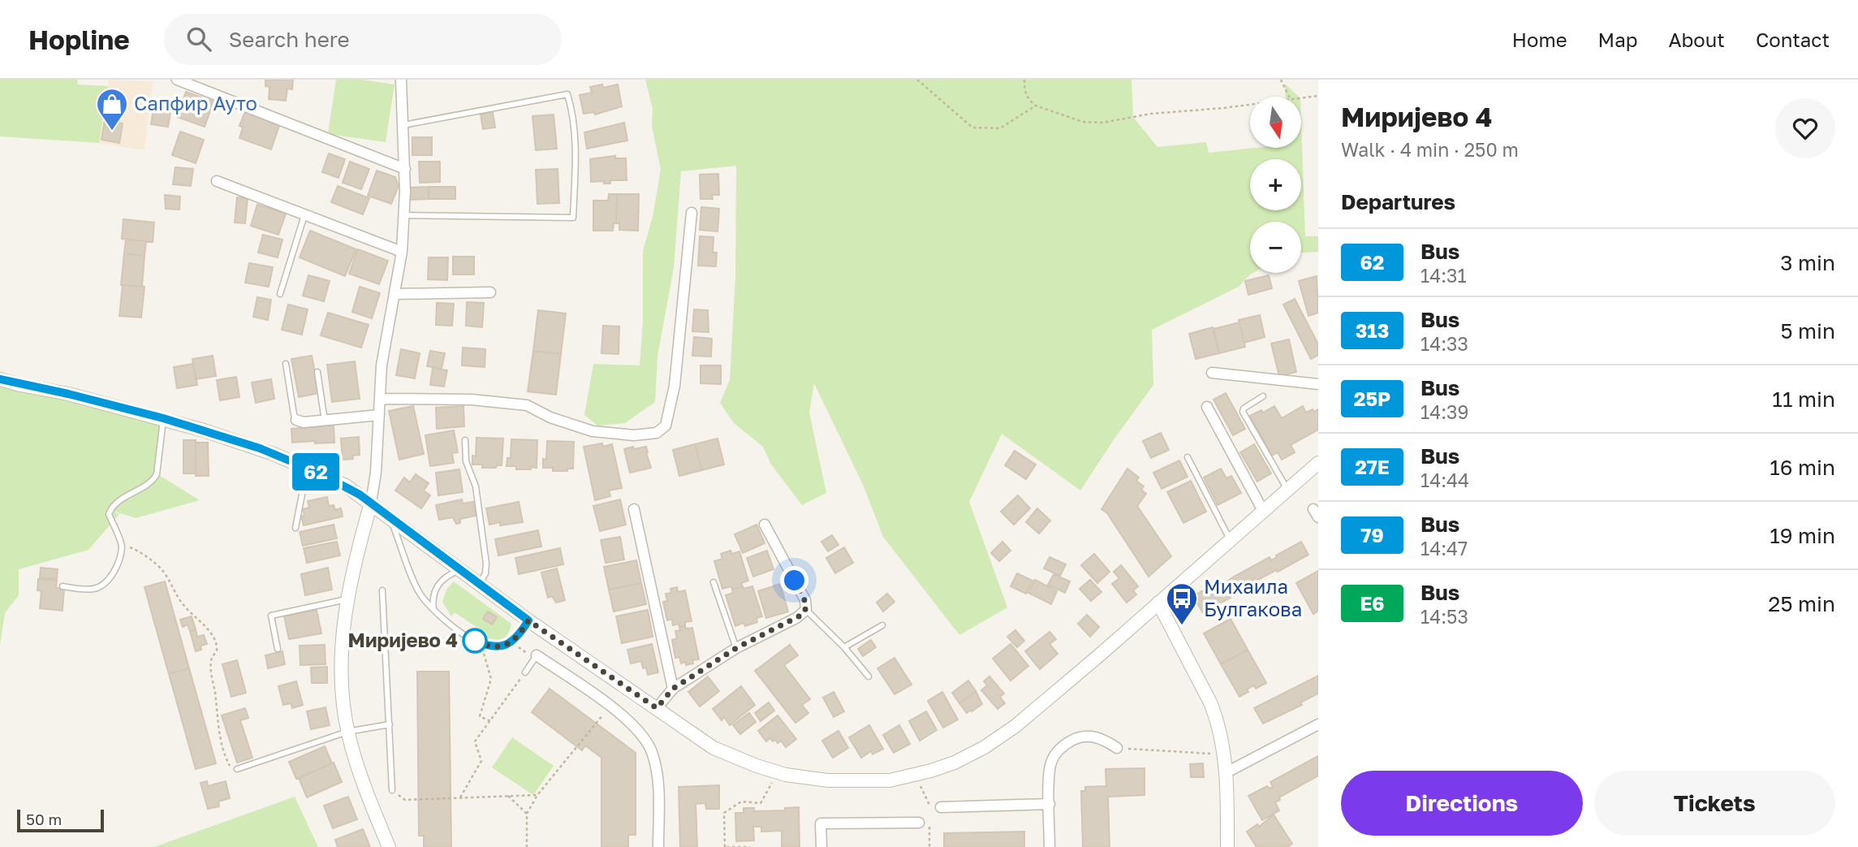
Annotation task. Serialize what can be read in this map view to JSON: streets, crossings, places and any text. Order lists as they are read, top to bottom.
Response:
{
  "places": {
    "shop": ["Сапфир Ауто"],
    "bus stop": ["Михаила Булгакова"],
    "other": ["Миријево 4"]
  },
  "lines": ["bus line 62"],
  "scale_bar": "50 m",
  "north": "bottom",
  "page": {
    "header": "Hopline",
    "search": "Search here",
    "nav": [
      "Home",
      "Map",
      "About",
      "Contact"
    ],
    "on_map": "62",
    "heading": [
      ["Миријево 4", "Walk · 4 min · 250 m"],
      "Departures"
    ],
    "map_buttons": ["+", "−"],
    "list": [
      {
        "mark": "62",
        "name": "Bus",
        "note": "14:31",
        "value": "3 min"
      },
      {
        "mark": "313",
        "name": "Bus",
        "note": "14:33",
        "value": "5 min"
      },
      {
        "mark": "25P",
        "name": "Bus",
        "note": "14:39",
        "value": "11 min"
      },
      {
        "mark": "27E",
        "name": "Bus",
        "note": "14:44",
        "value": "16 min"
      },
      {
        "mark": "79",
        "name": "Bus",
        "note": "14:47",
        "value": "19 min"
      },
      {
        "mark": "E6",
        "name": "Bus",
        "note": "14:53",
        "value": "25 min"
      }
    ],
    "buttons": ["Directions", "Tickets"],
    "scale": "50 m"
  }
}
